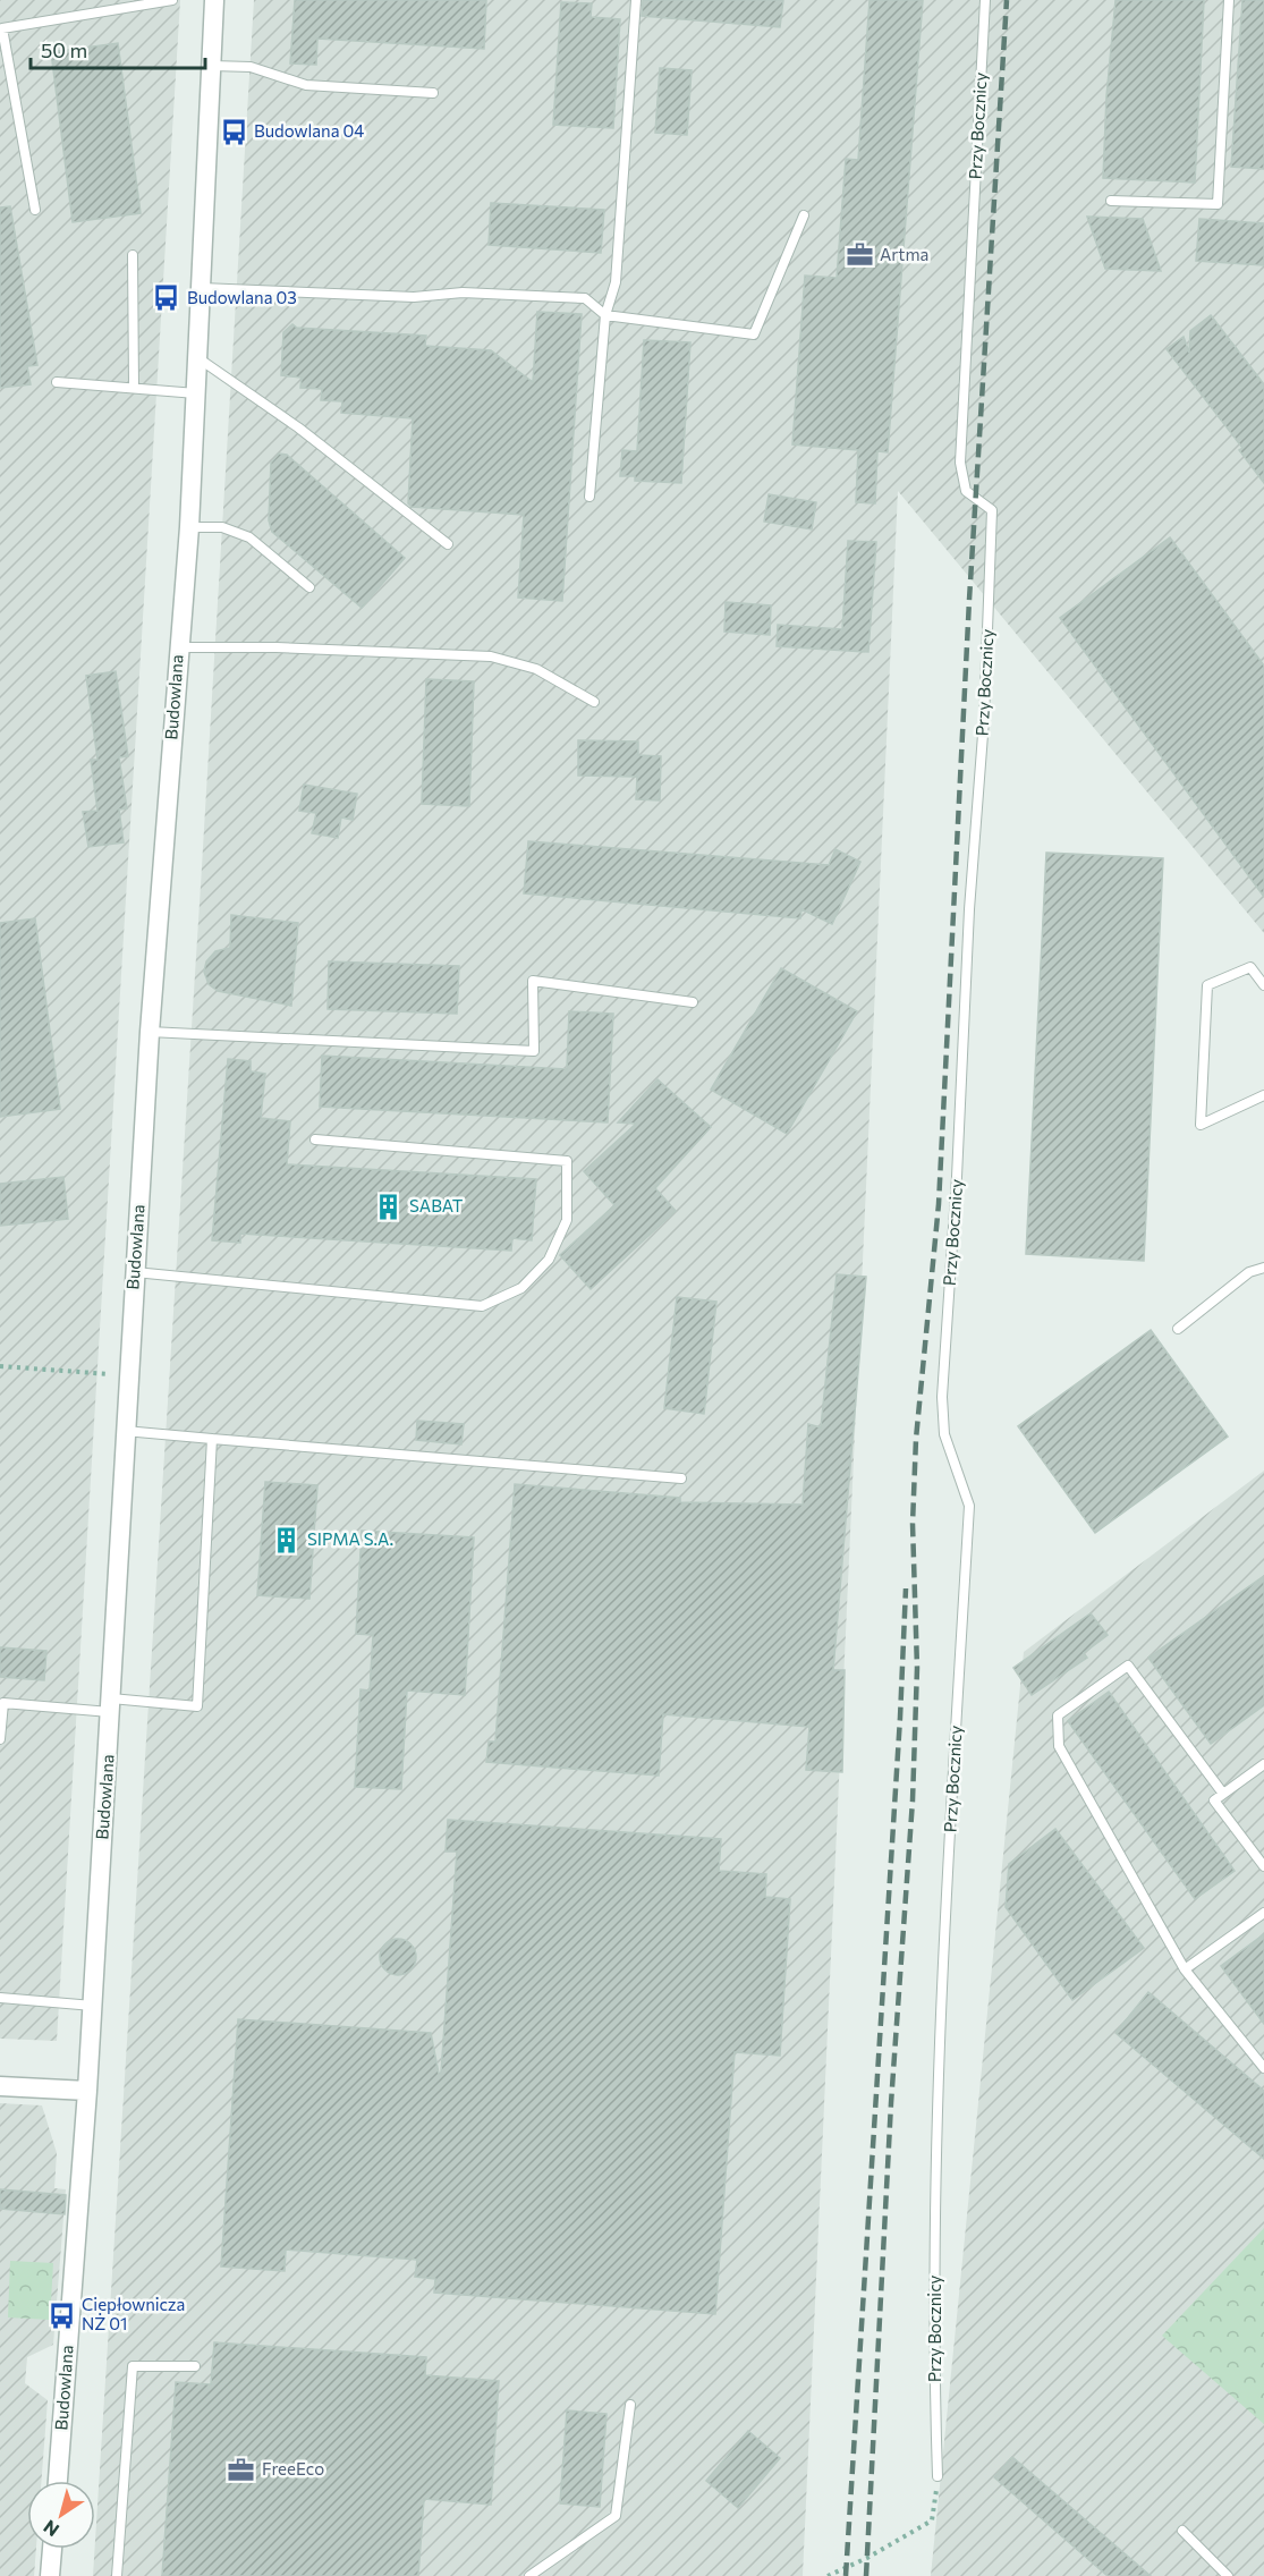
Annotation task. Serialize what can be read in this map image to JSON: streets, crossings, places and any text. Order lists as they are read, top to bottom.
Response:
{
  "streets": {
    "street": ["Budowlana"],
    "lane": ["Przy Bocznicy"]
  },
  "places": {
    "bus stop": ["Budowlana 04", "Budowlana 03", "Ciepłownicza NŻ 01"],
    "office": ["Artma", "FreeEco"],
    "building": ["SABAT", "SIPMA S.A."]
  },
  "scale_bar": "50 m",
  "north": "bottom left"
}
